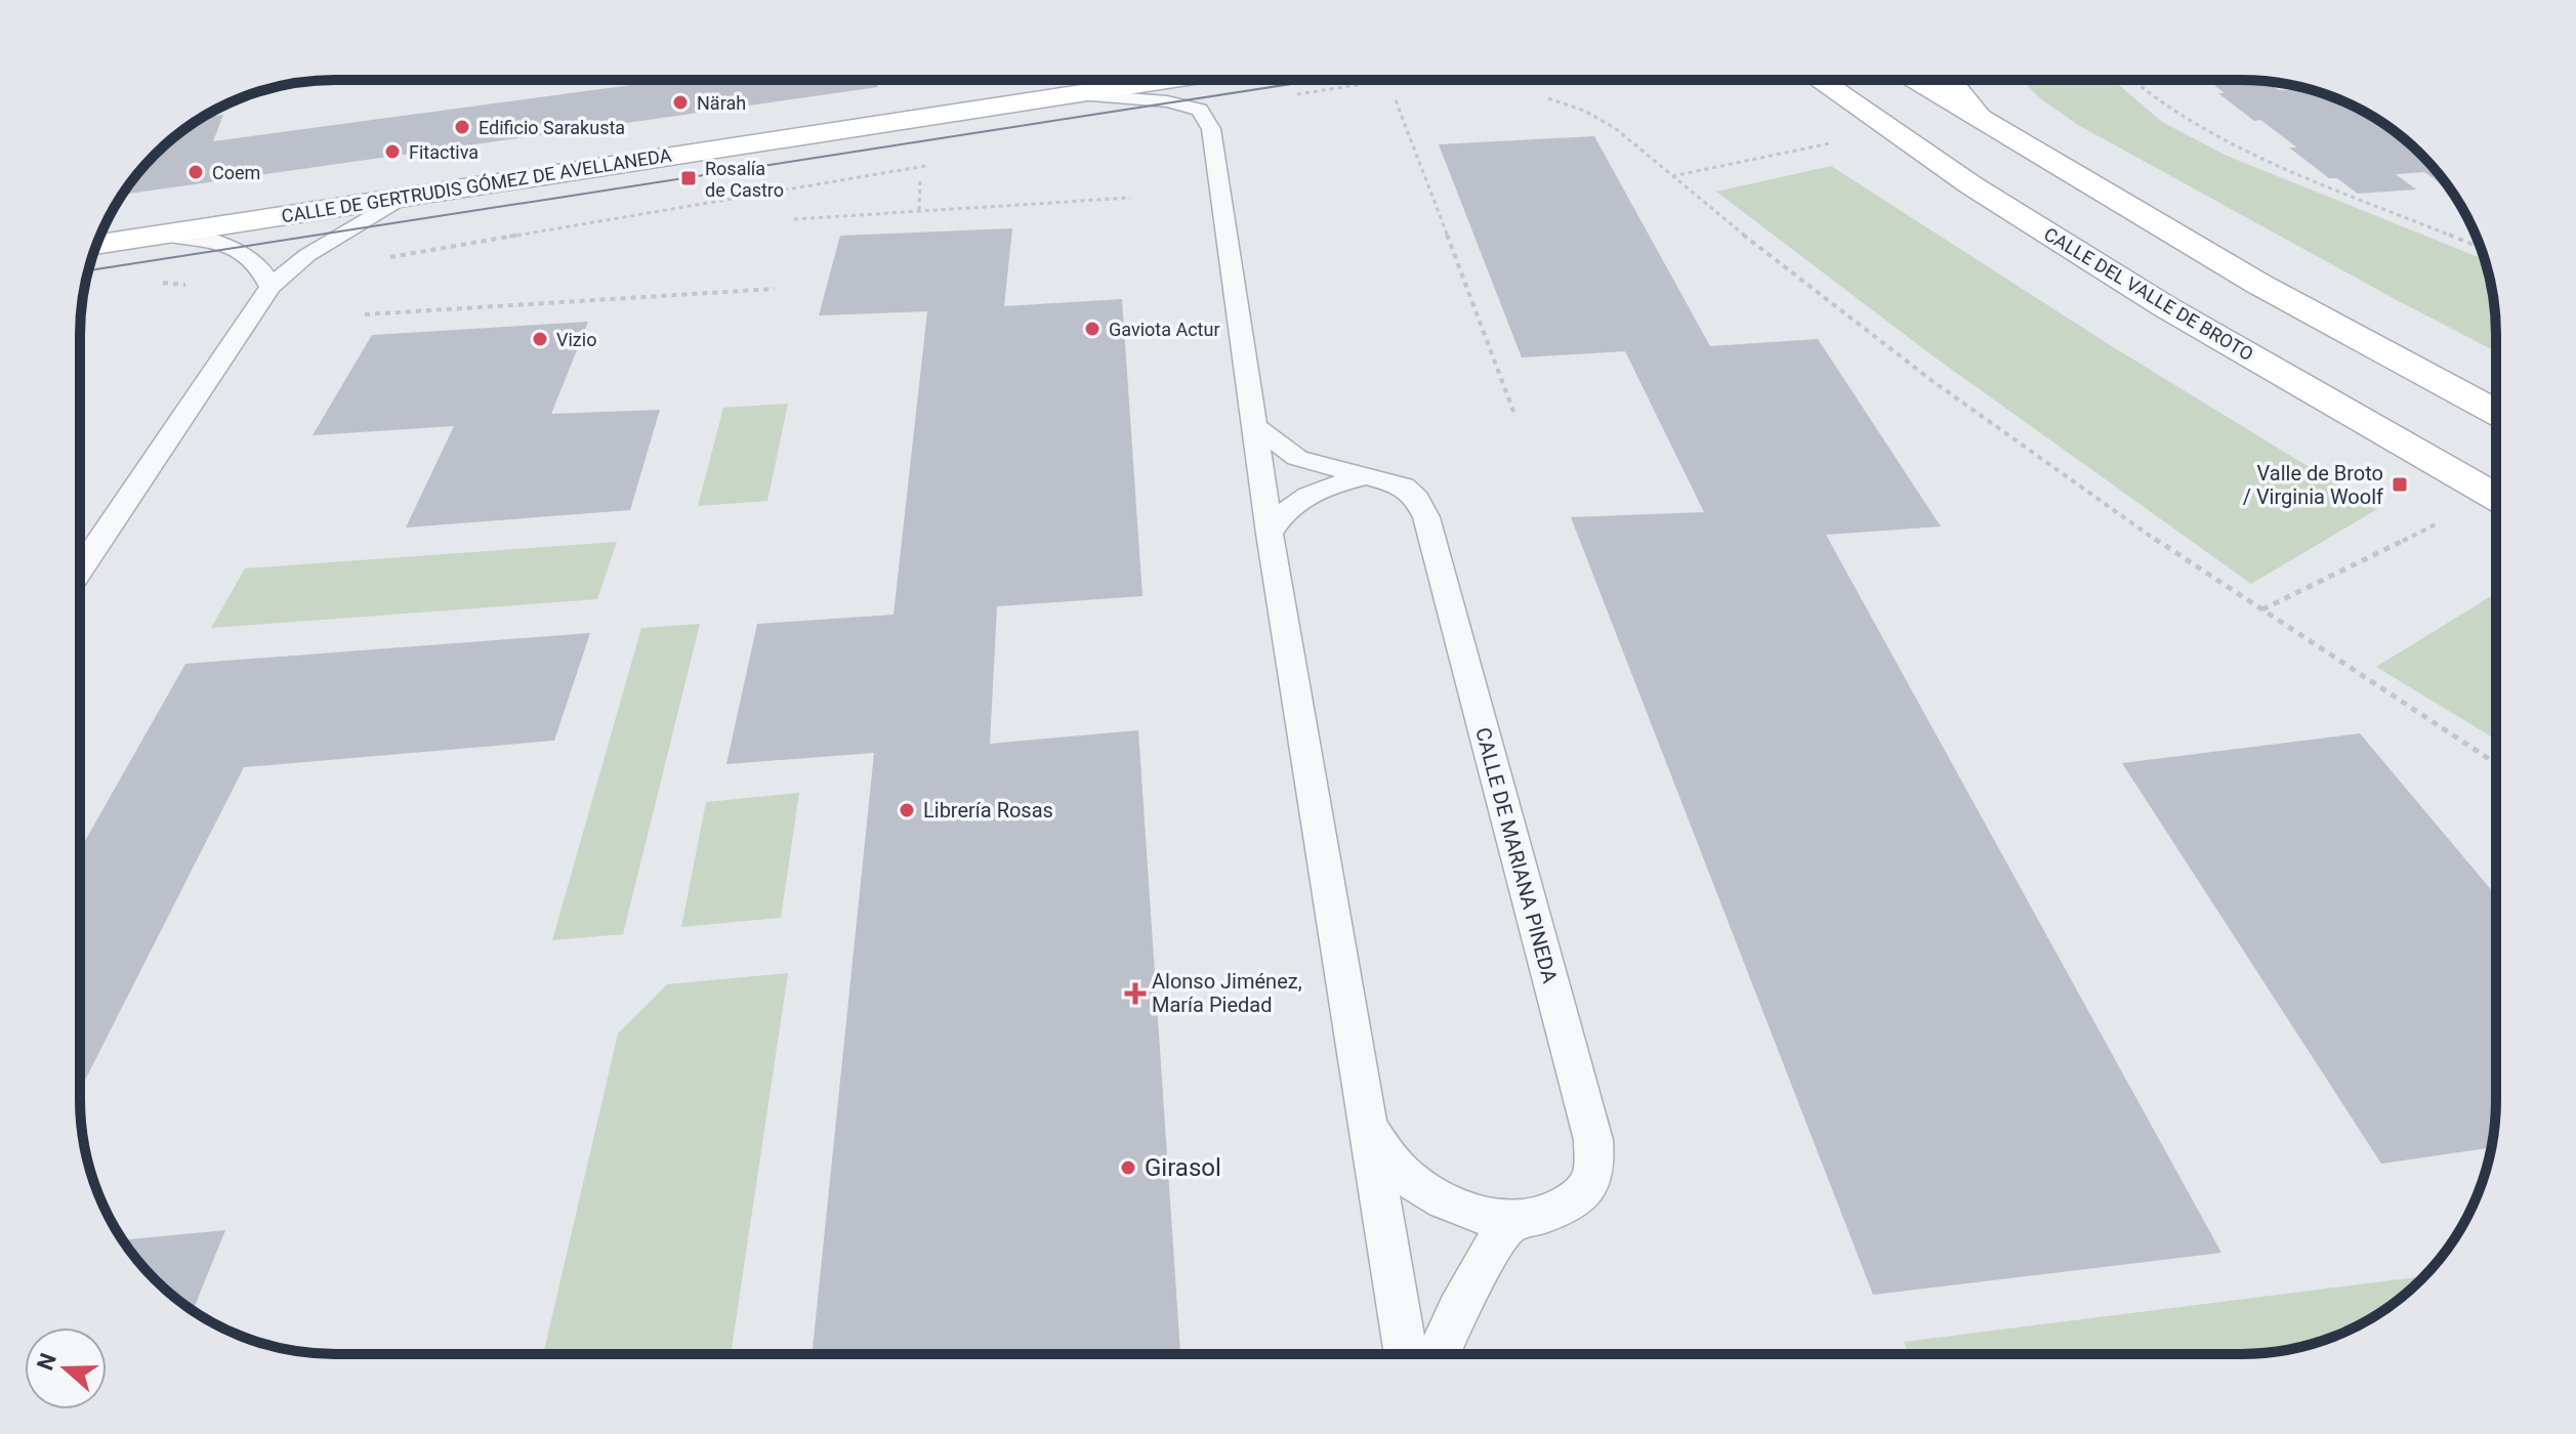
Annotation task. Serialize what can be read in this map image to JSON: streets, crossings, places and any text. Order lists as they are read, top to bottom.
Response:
{
  "streets": {
    "main road": ["CALLE DE GERTRUDIS GÓMEZ DE AVELLANEDA", "CALLE DEL VALLE DE BROTO"],
    "lane": ["CALLE DE MARIANA PINEDA"]
  },
  "places": {
    "other": [
      "Närah",
      "Edificio Sarakusta",
      "Fitactiva",
      "Coem",
      "Gaviota Actur",
      "Vizio",
      "Librería Rosas",
      "Girasol"
    ],
    "transit": ["Rosalía de Castro", "Valle de Broto / Virginia Woolf"],
    "health": ["Alonso Jiménez, María Piedad"]
  },
  "north": "left"
}
